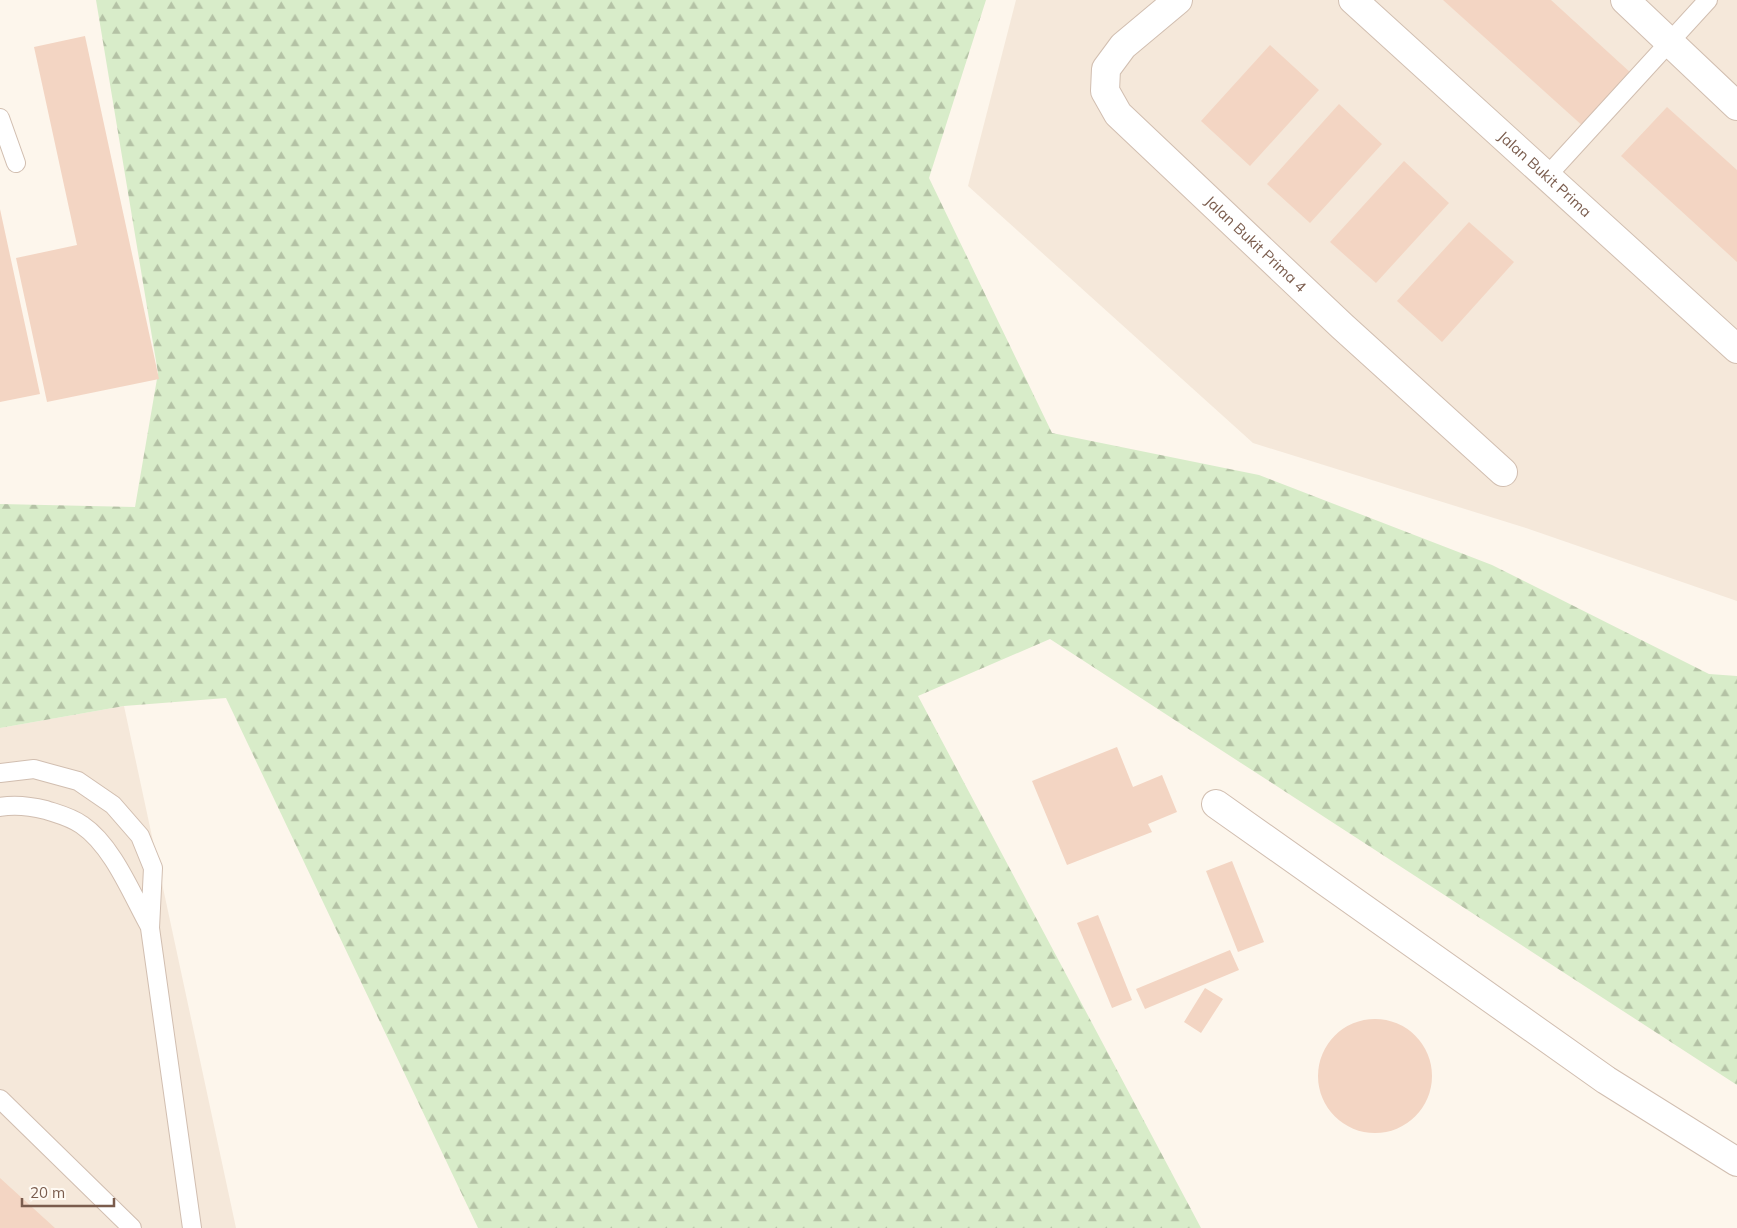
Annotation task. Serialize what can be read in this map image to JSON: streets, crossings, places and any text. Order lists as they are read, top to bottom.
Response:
{
  "streets": {
    "street": ["Jalan Bukit Prima", "Jalan Bukit Prima 4"]
  },
  "scale_bar": "20 m"
}
